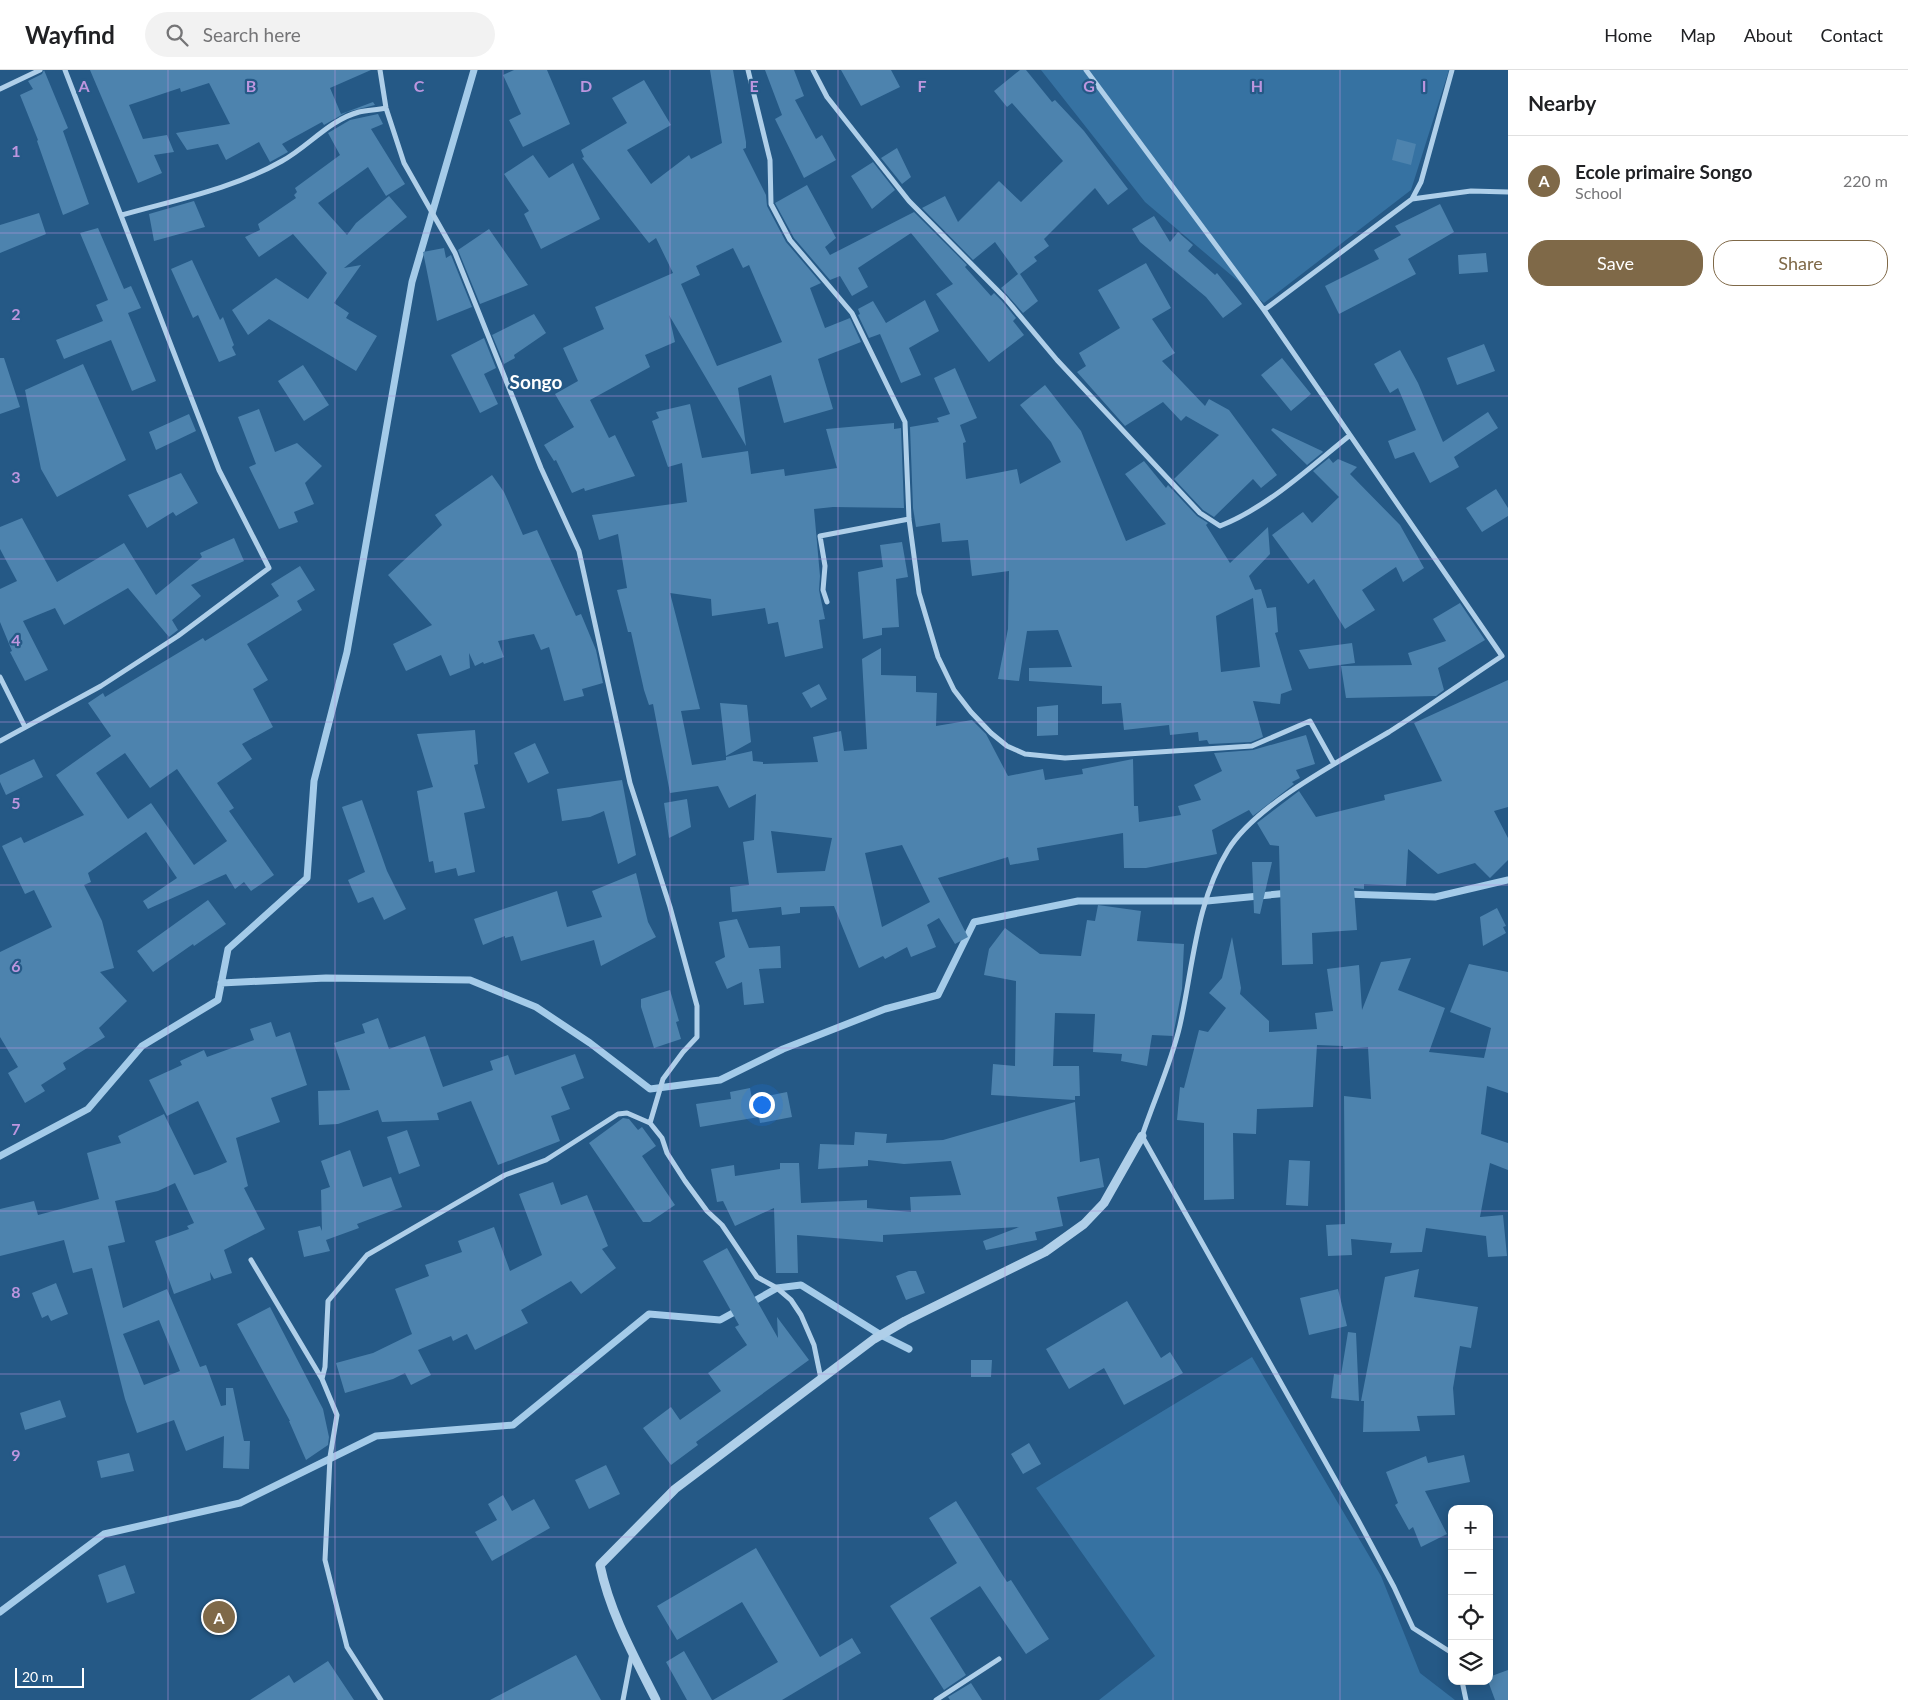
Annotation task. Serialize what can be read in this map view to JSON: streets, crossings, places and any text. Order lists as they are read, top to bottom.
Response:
{
  "districts": ["Songo"],
  "scale_bar": "20 m",
  "page": {
    "header": "Wayfind",
    "search": "Search here",
    "nav": [
      "Home",
      "Map",
      "About",
      "Contact"
    ],
    "heading": "Nearby",
    "list": [
      {
        "mark": "A",
        "name": "Ecole primaire Songo",
        "note": "School",
        "value": "220 m"
      }
    ],
    "buttons": ["Save", "Share"],
    "map_buttons": ["+", "−"],
    "pins": "A",
    "scale": "20 m"
  },
  "grid": {
    "columns": [
      "A",
      "B",
      "C",
      "D",
      "E",
      "F",
      "G",
      "H",
      "I"
    ],
    "rows": [
      "1",
      "2",
      "3",
      "4",
      "5",
      "6",
      "7",
      "8",
      "9"
    ]
  }
}
